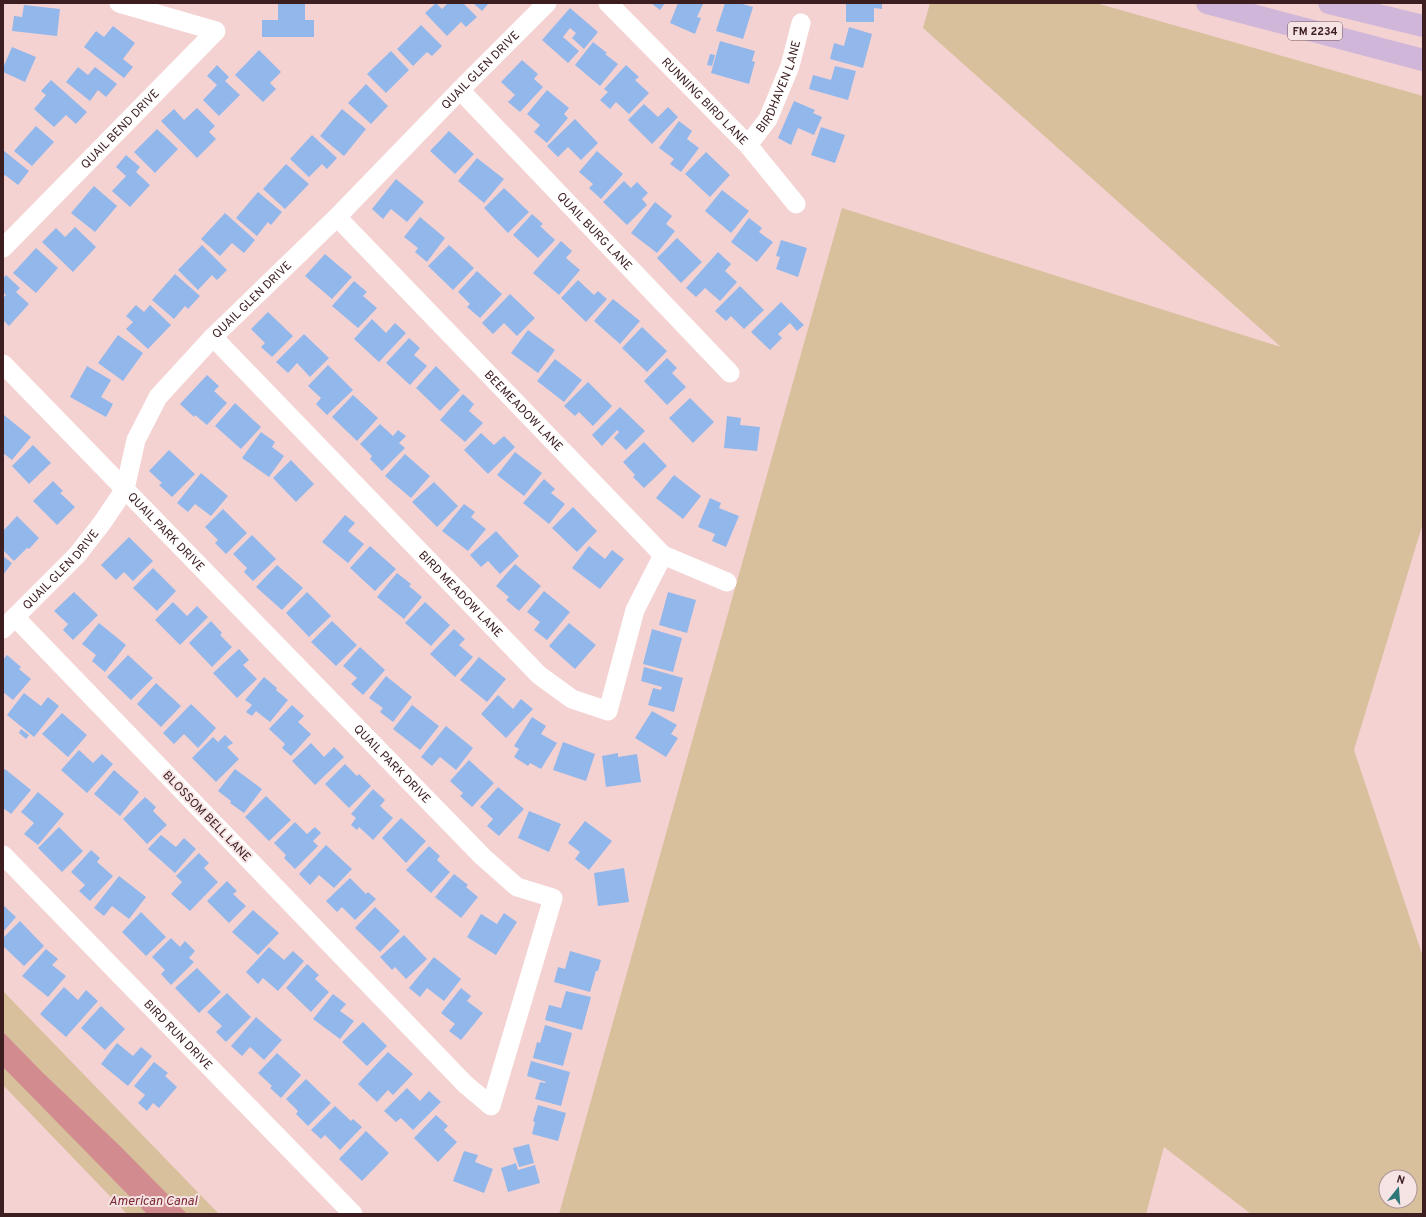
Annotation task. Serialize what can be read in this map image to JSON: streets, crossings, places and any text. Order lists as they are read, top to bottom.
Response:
{
  "streets": {
    "main road": ["FM 2234"],
    "street": [
      "QUAIL GLEN DRIVE",
      "BIRDHAVEN LANE",
      "RUNNING BIRD LANE",
      "QUAIL BEND DRIVE",
      "QUAIL BURG LANE",
      "BEEMEADOW LANE",
      "QUAIL PARK DRIVE",
      "BIRD MEADOW LANE",
      "BLOSSOM BELL LANE",
      "BIRD RUN DRIVE"
    ]
  },
  "crossings": [
    ["QUAIL GLEN DRIVE", "QUAIL BURG LANE"],
    ["QUAIL GLEN DRIVE", "BEEMEADOW LANE"],
    ["QUAIL GLEN DRIVE", "QUAIL PARK DRIVE"],
    ["QUAIL GLEN DRIVE", "BIRD MEADOW LANE"],
    ["QUAIL GLEN DRIVE", "BLOSSOM BELL LANE"],
    ["BIRDHAVEN LANE", "RUNNING BIRD LANE"],
    ["BEEMEADOW LANE", "BIRD MEADOW LANE"],
    ["QUAIL PARK DRIVE", "BLOSSOM BELL LANE"]
  ],
  "water": ["American Canal"],
  "north": "top"
}
